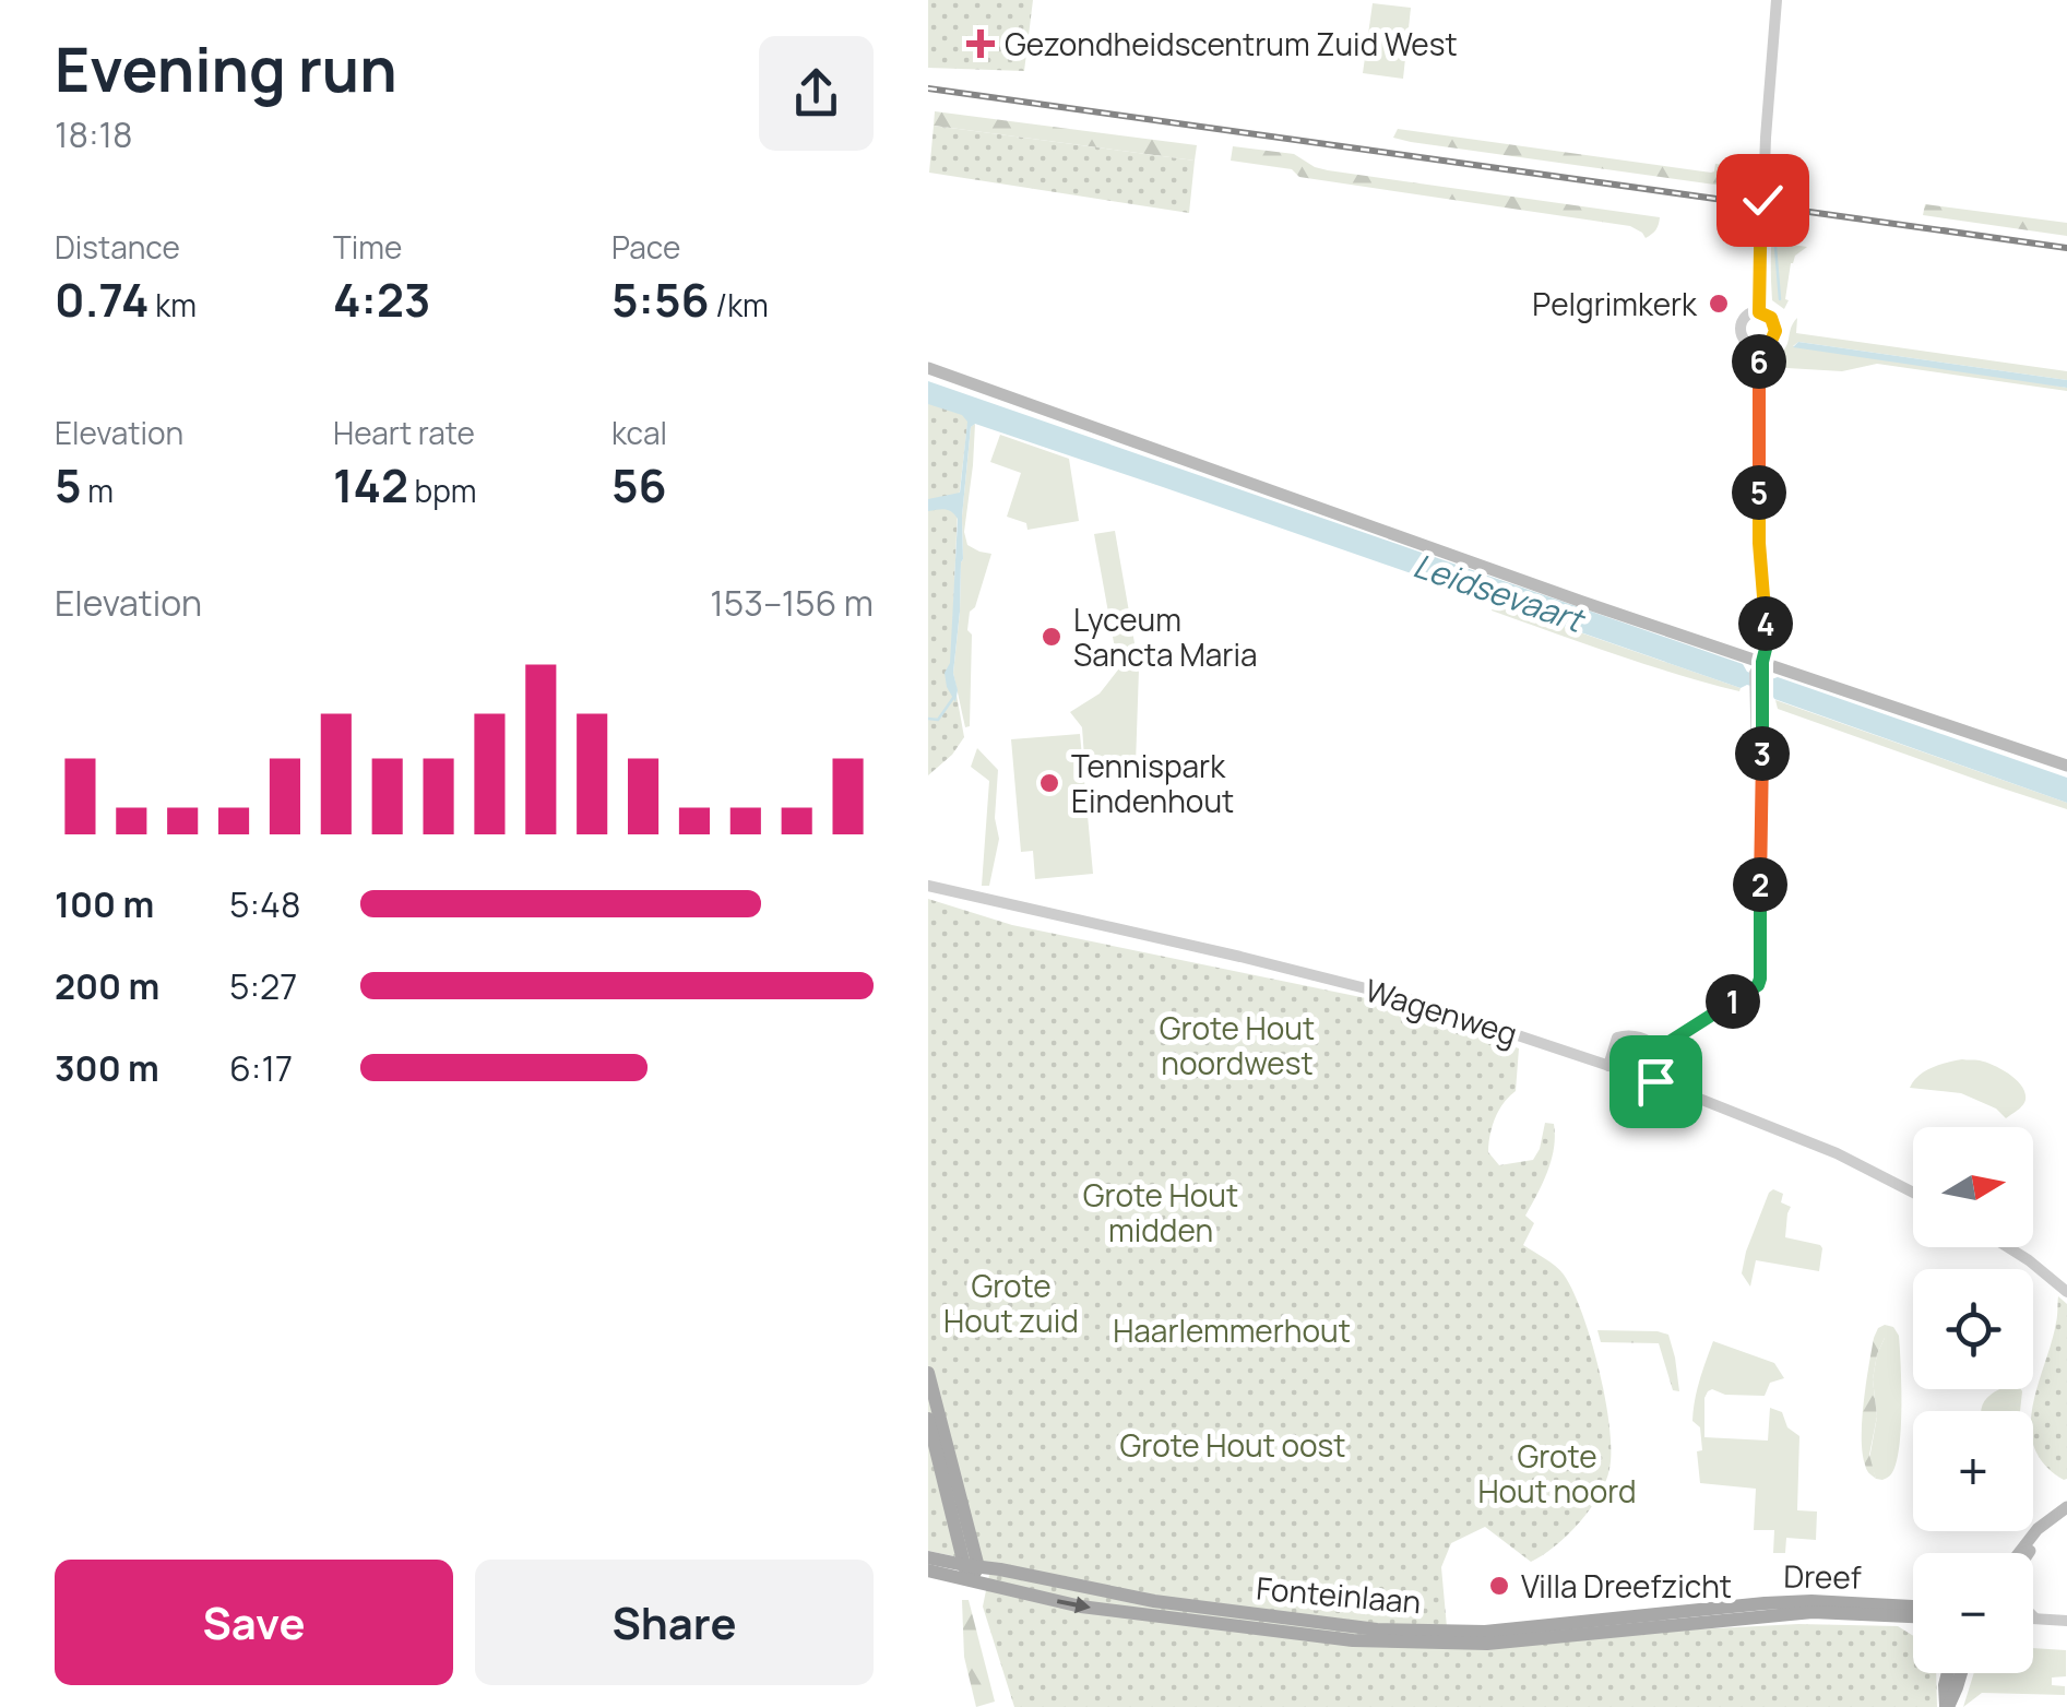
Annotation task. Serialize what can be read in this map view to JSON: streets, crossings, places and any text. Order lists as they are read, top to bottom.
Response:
{
  "streets": {
    "main road": ["Dreef", "Fonteinlaan"],
    "street": ["Wagenweg"]
  },
  "crossings": [
    ["Dreef", "Fonteinlaan"]
  ],
  "water": ["Leidsevaart"],
  "parks": [
    "Grote Hout noordwest",
    "Grote Hout midden",
    "Grote Hout zuid",
    "Haarlemmerhout",
    "Grote Hout oost",
    "Grote Hout noord"
  ],
  "places": {
    "health": ["Gezondheidscentrum Zuid West"],
    "other": [
      "Pelgrimkerk",
      "Lyceum Sancta Maria",
      "Tennispark Eindenhout",
      "Villa Dreefzicht"
    ]
  },
  "north": "right",
  "page": {
    "heading": ["Evening run", "18:18"],
    "stats": [
      ["Distance", "0.74 km"],
      ["Time", "4:23"],
      ["Pace", "5:56 /km"],
      ["Elevation", "5 m"],
      ["Heart rate", "142 bpm"],
      ["kcal", "56"]
    ],
    "pins": [
      "6",
      "5",
      "4",
      "3",
      "2",
      "1"
    ],
    "chart": ["Elevation", "153–156 m"],
    "list": [
      {
        "name": "100 m",
        "note": "5:48"
      },
      {
        "name": "200 m",
        "note": "5:27"
      },
      {
        "name": "300 m",
        "note": "6:17"
      }
    ],
    "map_buttons": ["+", "−"],
    "buttons": ["Save", "Share"]
  }
}
